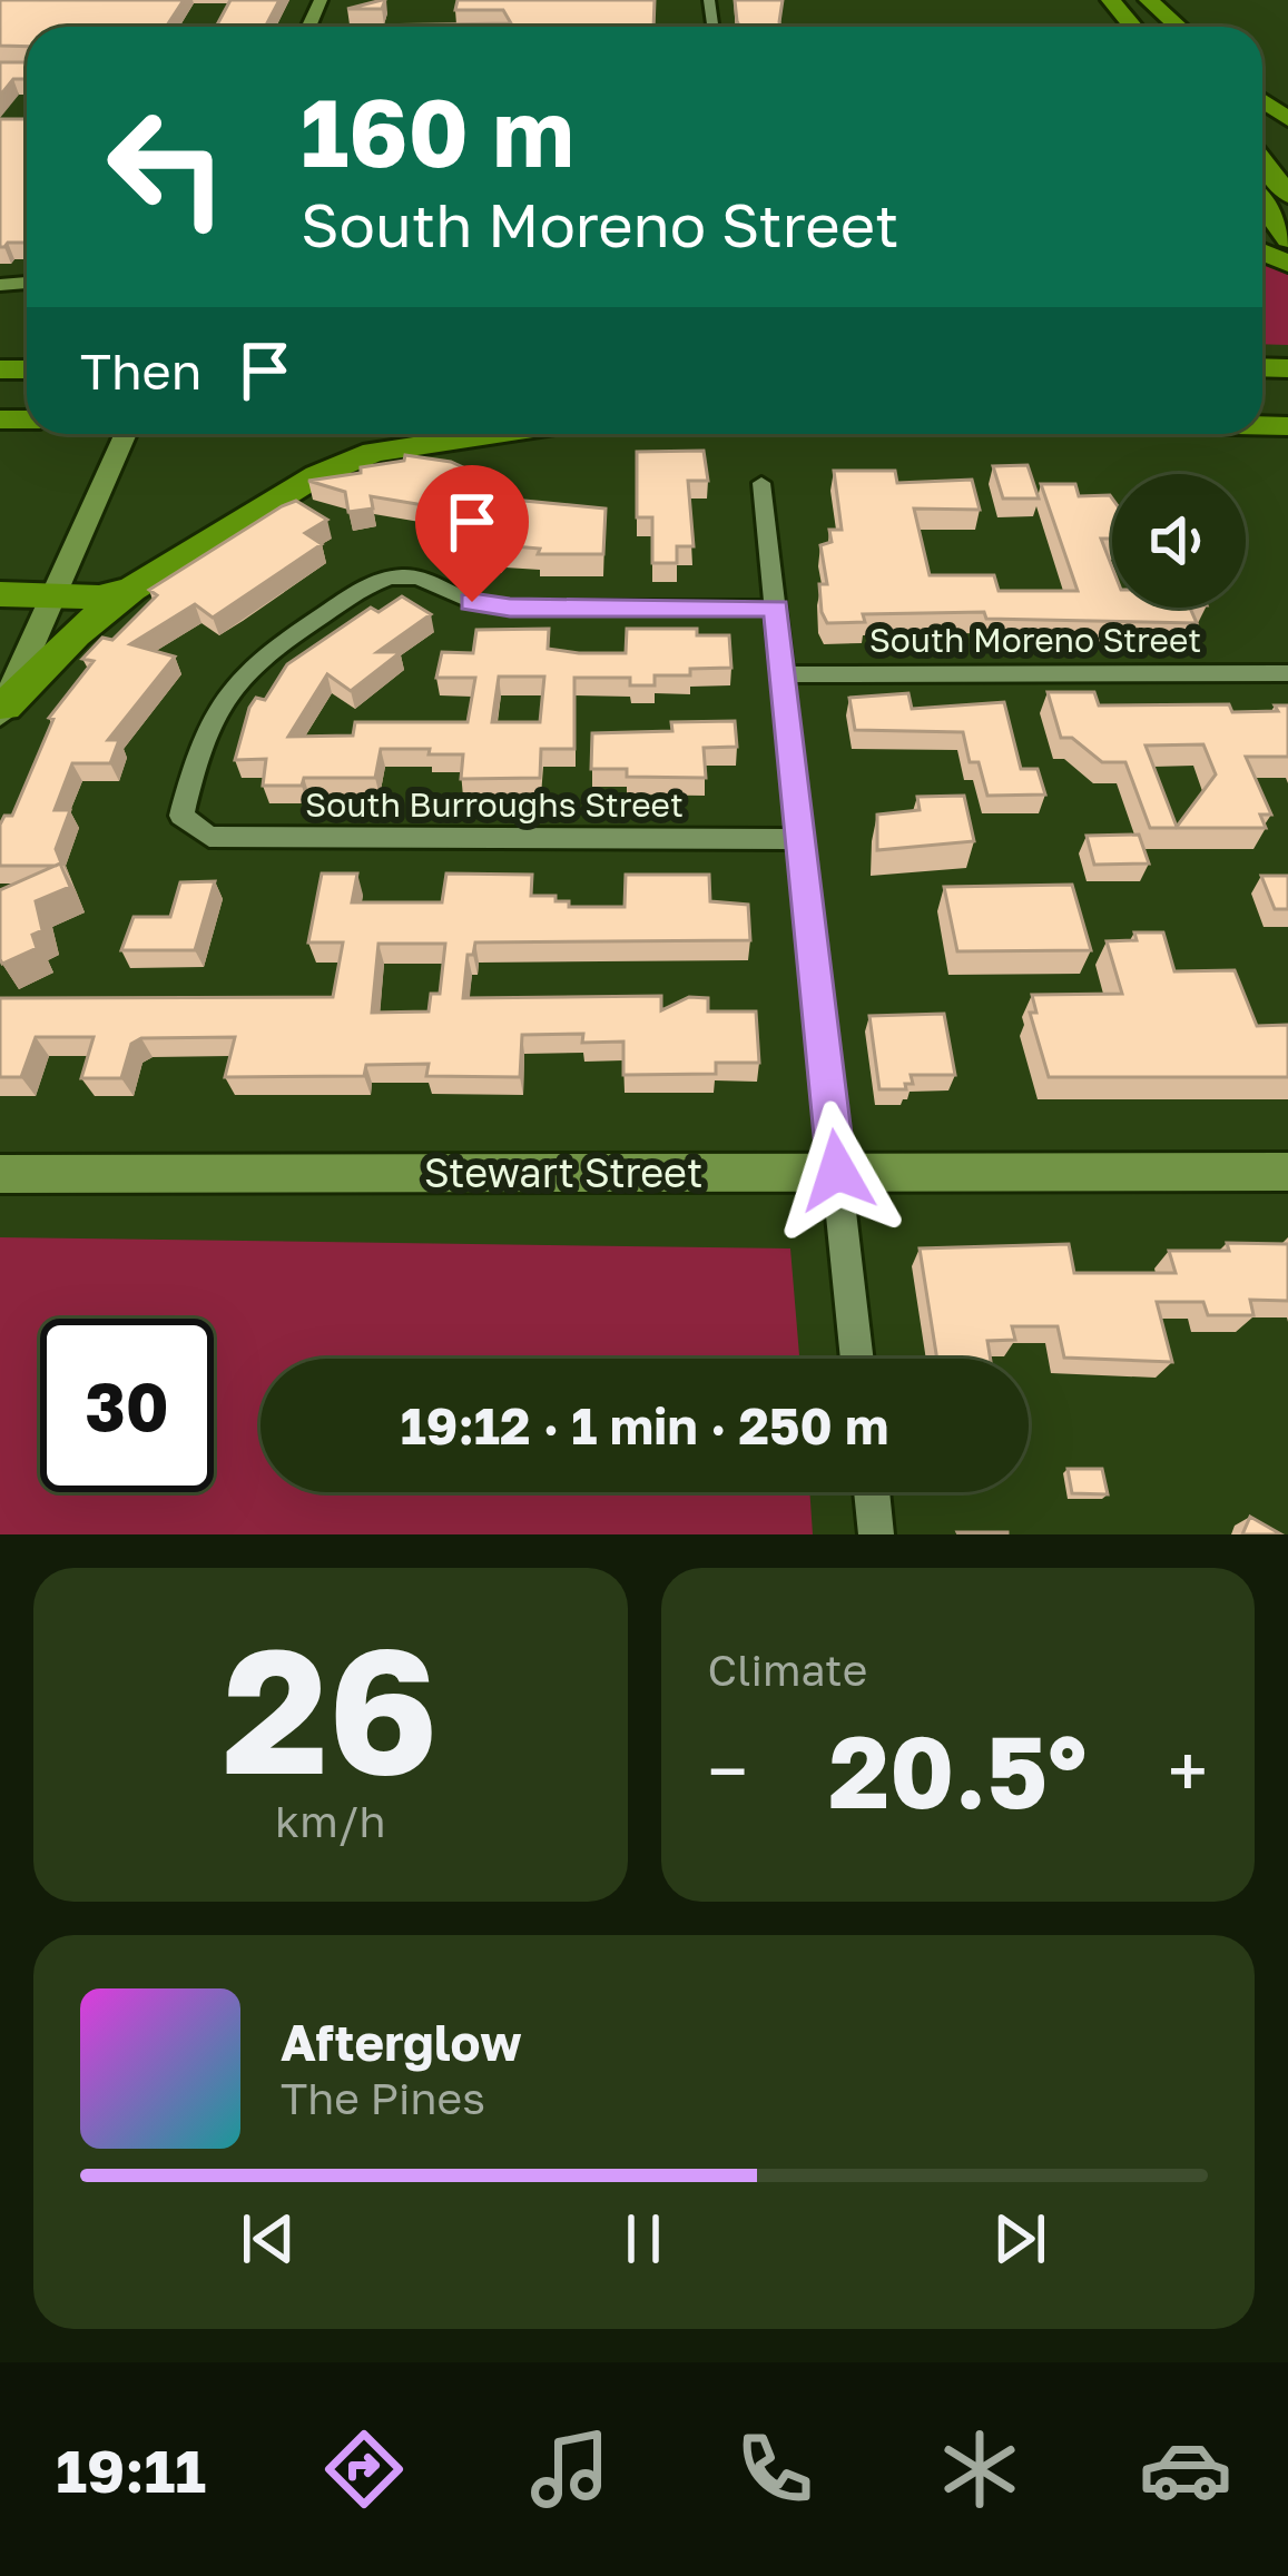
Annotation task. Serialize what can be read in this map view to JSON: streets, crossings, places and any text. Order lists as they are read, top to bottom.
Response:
{
  "streets": {
    "street": ["South Moreno Street", "South Burroughs Street", "Stewart Street"]
  },
  "page": {
    "turn": ["160 m", "South Moreno Street"],
    "then": "Then",
    "limit": "30",
    "trip": "19:12 · 1 min · 250 m",
    "tile": [
      ["26", "km/h"],
      "Climate"
    ],
    "heat": ["−", "20.5°", "+"],
    "song": ["Afterglow", "The Pines"],
    "tabs": "19:11"
  }
}
